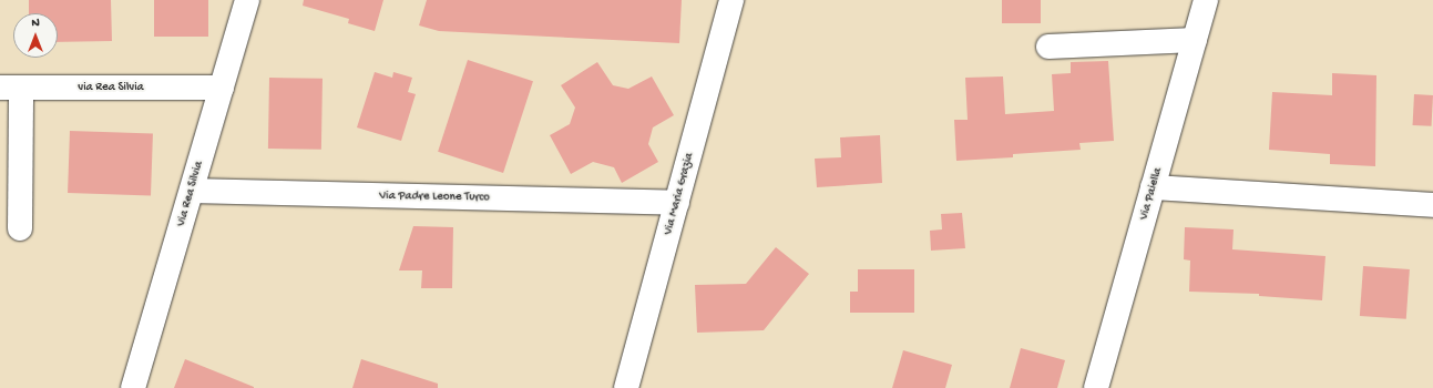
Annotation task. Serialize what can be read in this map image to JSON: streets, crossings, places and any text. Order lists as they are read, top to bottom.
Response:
{
  "streets": {
    "street": [
      "via Rea Silvia",
      "Via Rea Silvia",
      "Via Maria Grazia",
      "Via Paiella",
      "Via Padre Leone Turco"
    ]
  },
  "crossings": [
    ["via Rea Silvia", "Via Rea Silvia"],
    ["Via Rea Silvia", "Via Padre Leone Turco"],
    ["Via Maria Grazia", "Via Padre Leone Turco"]
  ],
  "north": "top"
}
